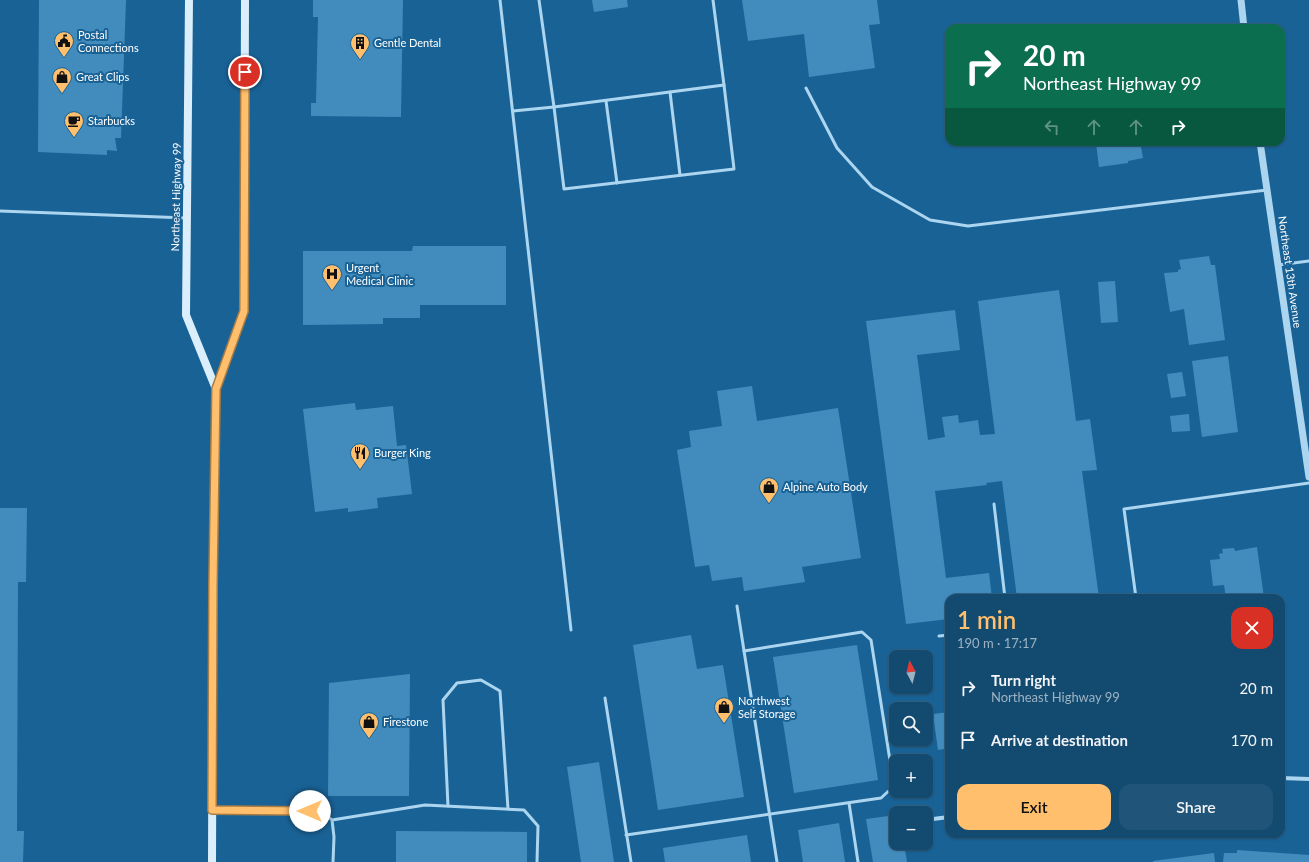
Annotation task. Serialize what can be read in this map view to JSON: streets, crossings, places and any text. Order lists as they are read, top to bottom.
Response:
{
  "streets": {
    "main road": ["Northeast Highway 99"],
    "street": ["Northeast 13th Avenue"]
  },
  "places": {
    "public building": ["Postal Connections"],
    "building": ["Gentle Dental"],
    "shop": [
      "Great Clips",
      "Alpine Auto Body",
      "Northwest Self Storage",
      "Firestone"
    ],
    "cafe": ["Starbucks"],
    "hospital": ["Urgent Medical Clinic"],
    "restaurant": ["Burger King"]
  },
  "north": "top",
  "page": {
    "turn": ["20 m", "Northeast Highway 99"],
    "heading": ["1 min", "190 m · 17:17"],
    "map_buttons": ["+", "−"],
    "list": [
      {
        "name": "Turn right",
        "note": "Northeast Highway 99",
        "value": "20 m"
      },
      {
        "name": "Arrive at destination",
        "value": "170 m"
      }
    ],
    "buttons": ["Exit", "Share"]
  }
}
